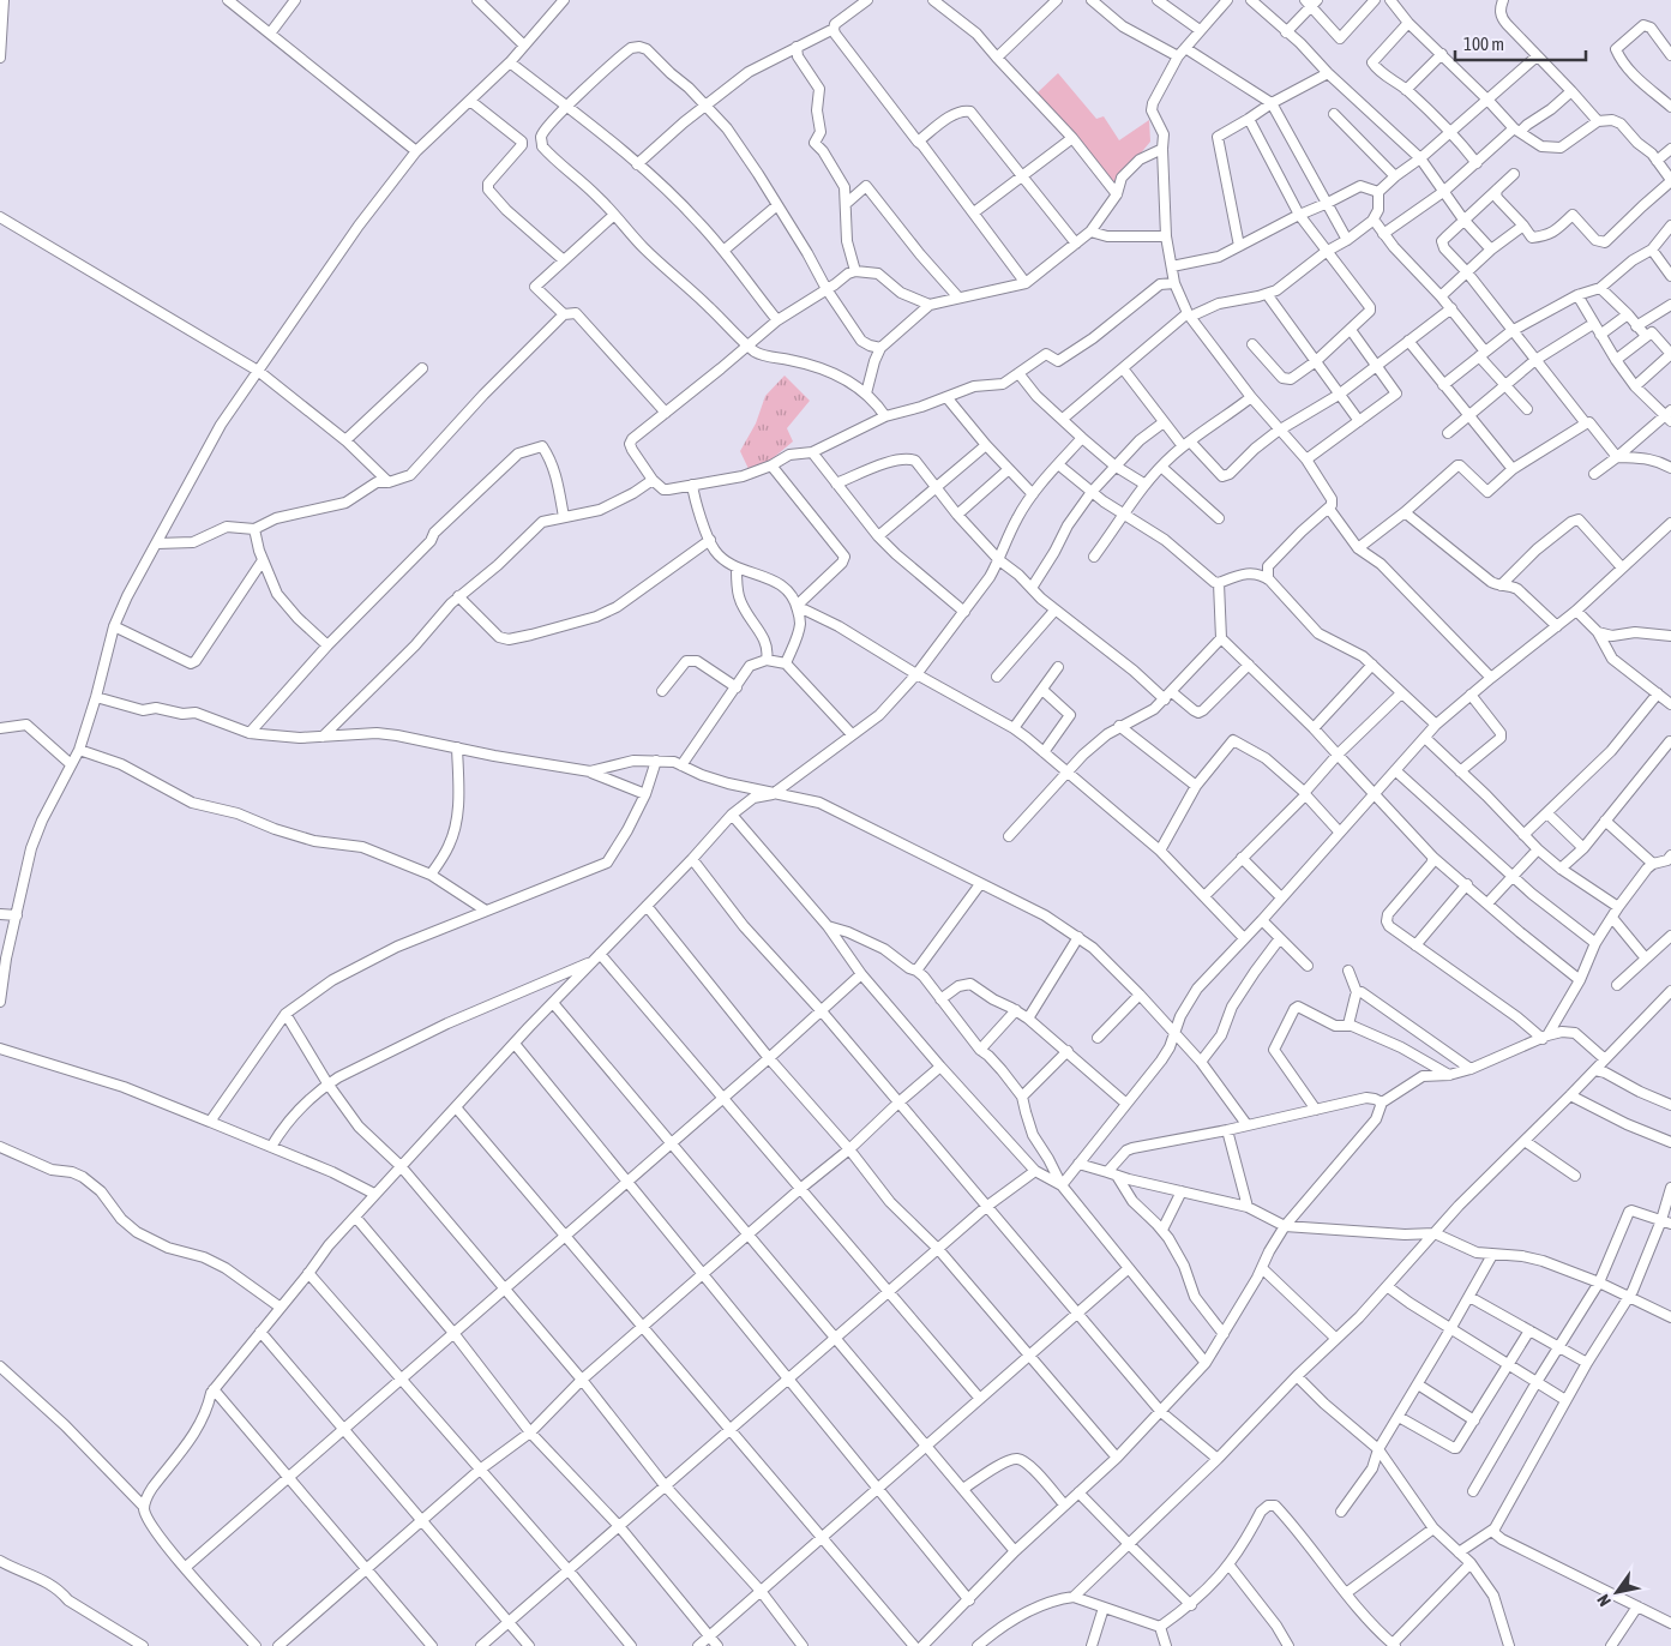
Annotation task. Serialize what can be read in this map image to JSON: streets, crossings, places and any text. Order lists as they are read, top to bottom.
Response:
{
  "scale_bar": "100 m",
  "north": "bottom left"
}
